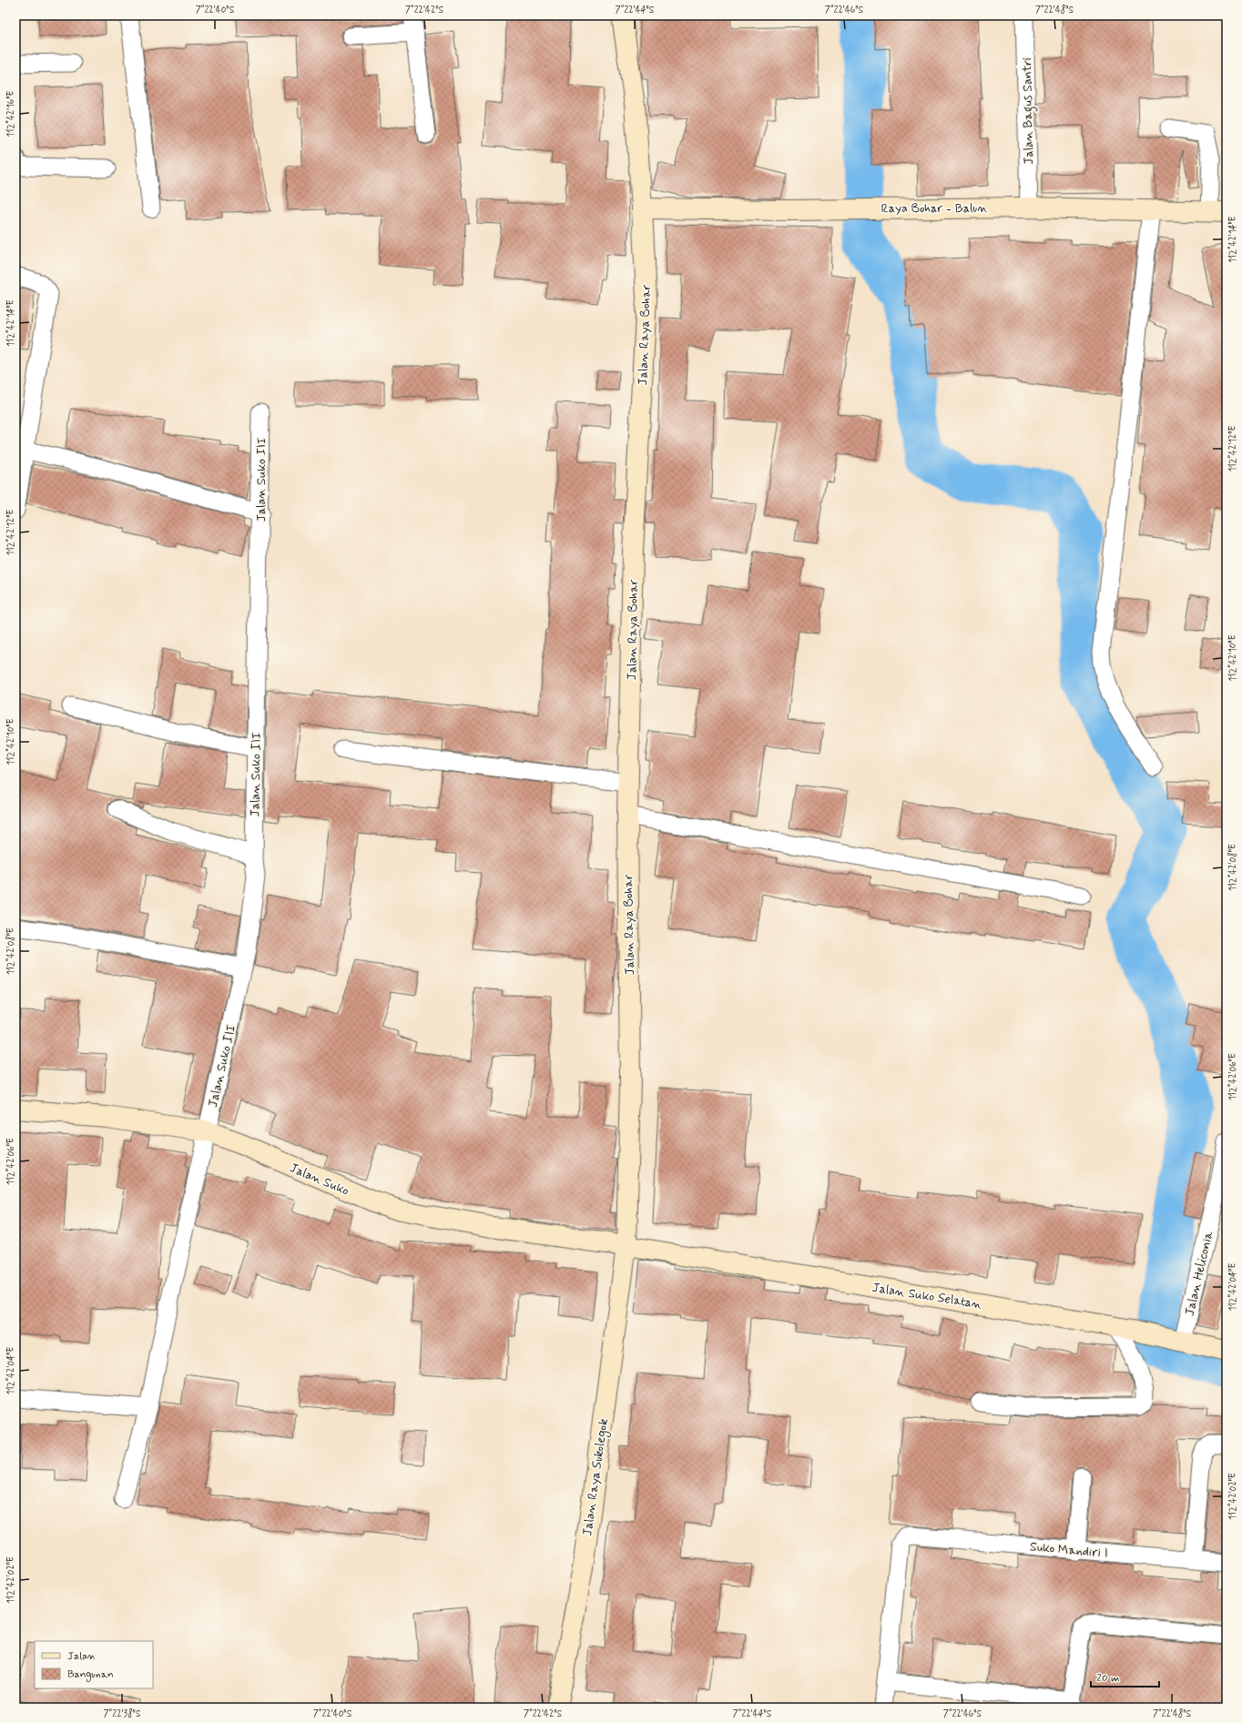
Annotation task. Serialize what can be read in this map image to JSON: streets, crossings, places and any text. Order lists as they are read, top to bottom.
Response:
{
  "streets": {
    "street": [
      "Jalan Bagus Santri",
      "Raya Bohar - Balun",
      "Jalan Raya Bohar",
      "Jalan Suko III",
      "Jalan Suko",
      "Jalan Heliconia",
      "Jalan Suko Selatan",
      "Jalan Raya Sukolegok",
      "Suko Mandiri I"
    ]
  },
  "crossings": [
    ["Jalan Bagus Santri", "Raya Bohar - Balun"],
    ["Raya Bohar - Balun", "Jalan Raya Bohar"],
    ["Jalan Raya Bohar", "Jalan Suko"],
    ["Jalan Raya Bohar", "Jalan Suko Selatan"],
    ["Jalan Raya Bohar", "Jalan Raya Sukolegok"],
    ["Jalan Suko III", "Jalan Suko"],
    ["Jalan Suko", "Jalan Suko Selatan"],
    ["Jalan Suko", "Jalan Raya Sukolegok"],
    ["Jalan Heliconia", "Jalan Suko Selatan"],
    ["Jalan Suko Selatan", "Jalan Raya Sukolegok"]
  ],
  "legend": ["Jalan", "Bangunan"],
  "scale_bar": "20 m",
  "coordinates": [
    "7°22'40\"S",
    "7°22'42\"S",
    "7°22'44\"S",
    "7°22'46\"S",
    "7°22'48\"S",
    "112°42'16\"E",
    "112°42'14\"E",
    "112°42'12\"E",
    "112°42'10\"E",
    "112°42'08\"E",
    "112°42'06\"E",
    "112°42'04\"E",
    "112°42'02\"E",
    "7°22'38\"S"
  ]
}
